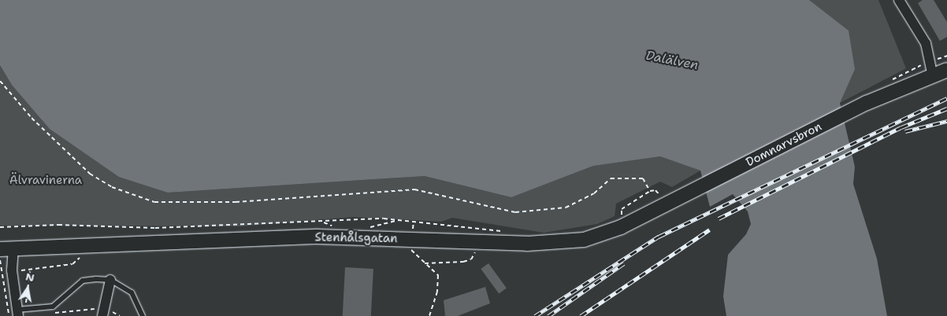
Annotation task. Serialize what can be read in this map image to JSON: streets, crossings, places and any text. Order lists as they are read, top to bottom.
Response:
{
  "streets": {
    "street": ["Domnarvsbron", "Stenhålsgatan"]
  },
  "crossings": [
    ["Domnarvsbron", "Stenhålsgatan"]
  ],
  "water": ["Dalälven"],
  "parks": ["Älvravinerna"],
  "north": "top"
}
